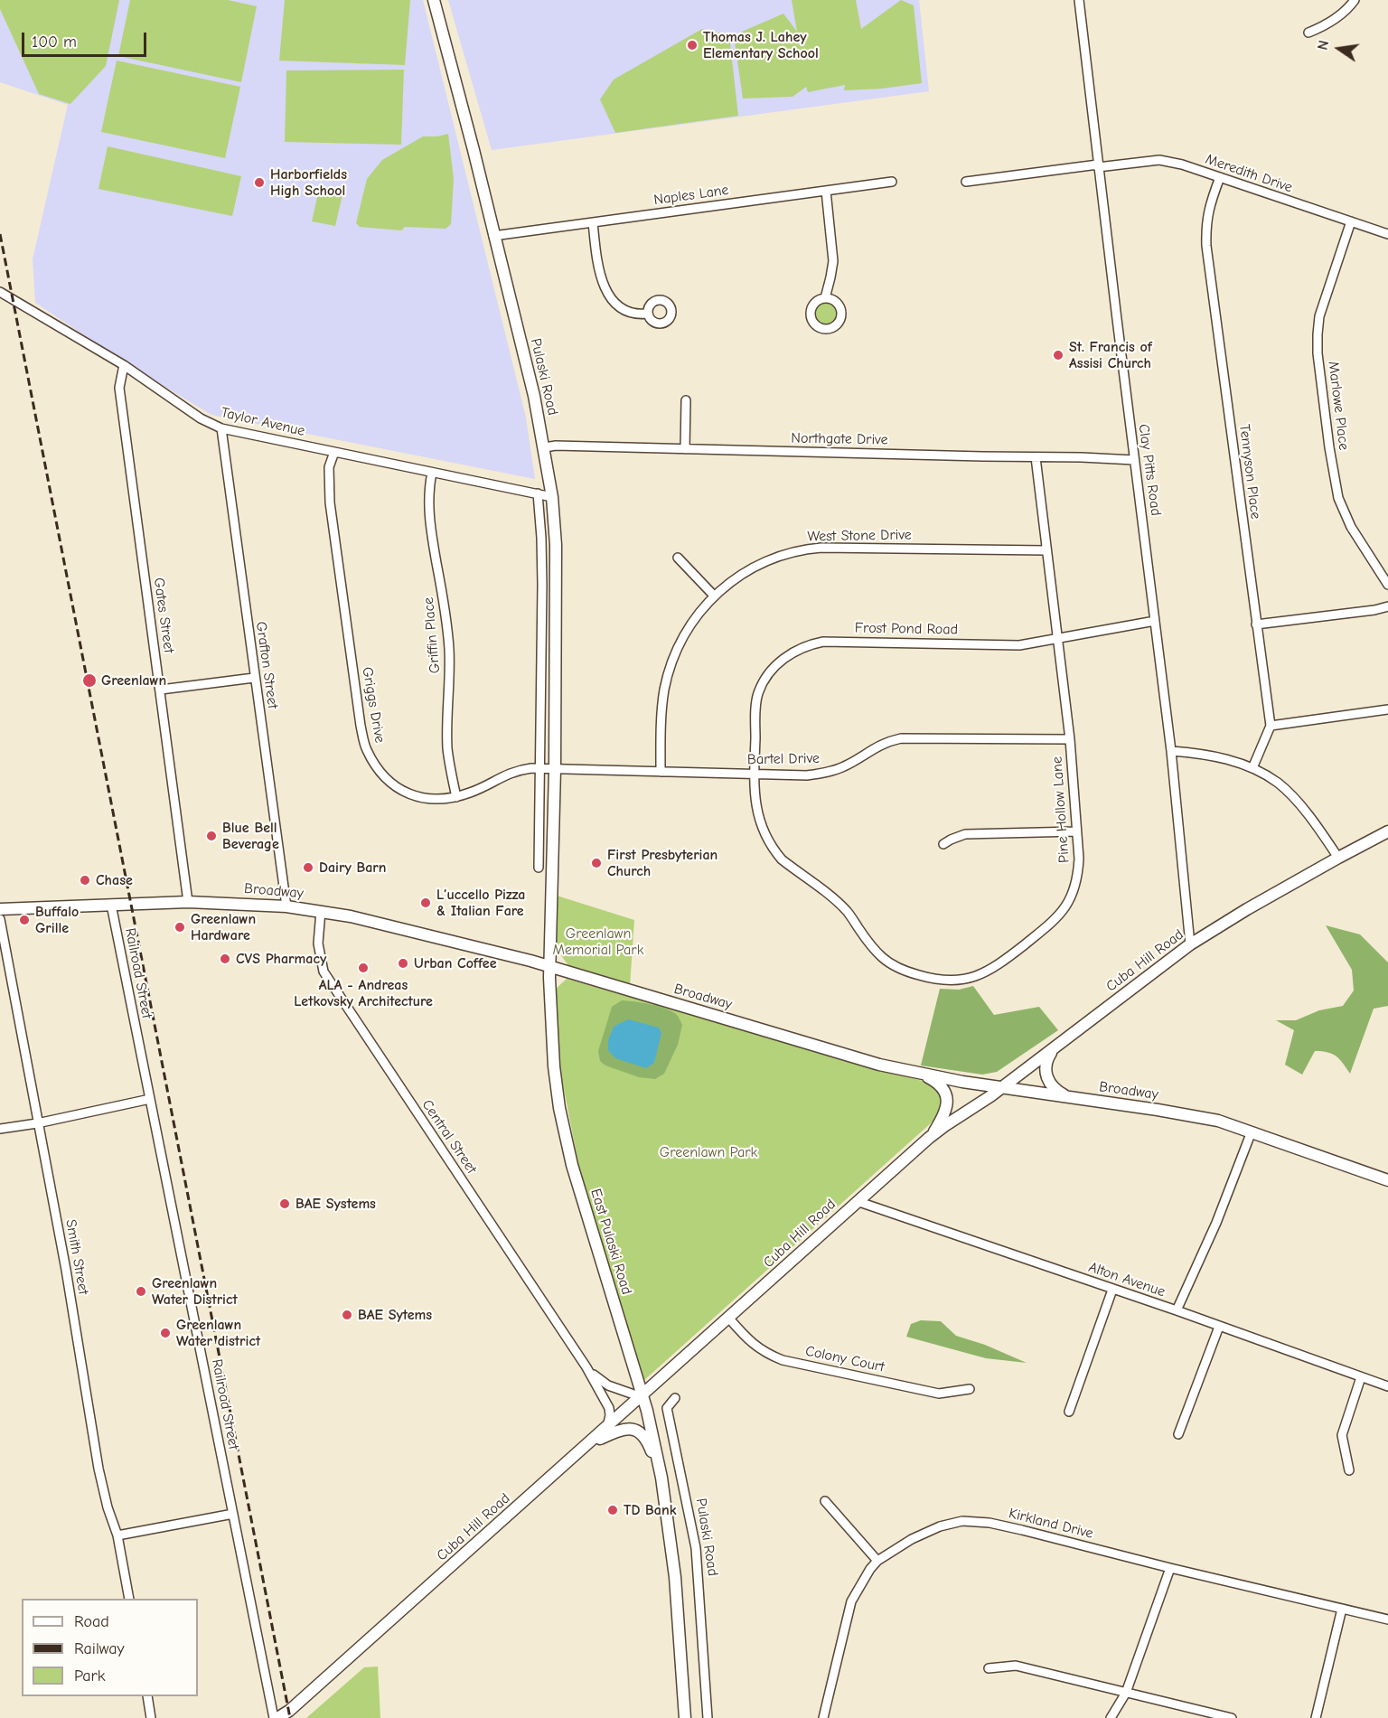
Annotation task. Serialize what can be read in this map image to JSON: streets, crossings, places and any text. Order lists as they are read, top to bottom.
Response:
{
  "streets": {
    "main road": [
      "Pulaski Road",
      "Broadway",
      "Cuba Hill Road",
      "East Pulaski Road"
    ],
    "street": [
      "Meredith Drive",
      "Naples Lane",
      "Marlowe Place",
      "Taylor Avenue",
      "Northgate Drive",
      "Clay Pitts Road",
      "Tennyson Place",
      "West Stone Drive",
      "Gates Street",
      "Frost Pond Road",
      "Griffin Place",
      "Grafton Street",
      "Griggs Drive",
      "Bartel Drive",
      "Pine Hollow Lane",
      "Railroad Street",
      "Central Street",
      "Smith Street",
      "Alton Avenue",
      "Colony Court",
      "Kirkland Drive"
    ]
  },
  "crossings": [
    ["Meredith Drive", "Marlowe Place"],
    ["Meredith Drive", "Clay Pitts Road"],
    ["Meredith Drive", "Tennyson Place"],
    ["Naples Lane", "Pulaski Road"],
    ["Pulaski Road", "Taylor Avenue"],
    ["Pulaski Road", "Northgate Drive"],
    ["Pulaski Road", "Griggs Drive"],
    ["Pulaski Road", "Bartel Drive"],
    ["Pulaski Road", "East Pulaski Road"],
    ["Taylor Avenue", "Gates Street"],
    ["Taylor Avenue", "Griffin Place"],
    ["Taylor Avenue", "Grafton Street"],
    ["Taylor Avenue", "Griggs Drive"],
    ["Northgate Drive", "Clay Pitts Road"],
    ["Northgate Drive", "Pine Hollow Lane"],
    ["Clay Pitts Road", "Frost Pond Road"],
    ["Clay Pitts Road", "Cuba Hill Road"],
    ["West Stone Drive", "Bartel Drive"],
    ["West Stone Drive", "Pine Hollow Lane"],
    ["Gates Street", "Broadway"],
    ["Frost Pond Road", "Bartel Drive"],
    ["Frost Pond Road", "Pine Hollow Lane"],
    ["Griffin Place", "Griggs Drive"],
    ["Grafton Street", "Broadway"],
    ["Griggs Drive", "Bartel Drive"],
    ["Griggs Drive", "East Pulaski Road"],
    ["Bartel Drive", "Pine Hollow Lane"],
    ["Bartel Drive", "East Pulaski Road"],
    ["Broadway", "Cuba Hill Road"],
    ["Broadway", "Railroad Street"],
    ["Broadway", "Central Street"],
    ["Broadway", "East Pulaski Road"],
    ["Cuba Hill Road", "Railroad Street"],
    ["Cuba Hill Road", "Central Street"],
    ["Cuba Hill Road", "East Pulaski Road"],
    ["Cuba Hill Road", "Alton Avenue"],
    ["Cuba Hill Road", "Colony Court"],
    ["Central Street", "East Pulaski Road"]
  ],
  "parks": ["Greenlawn Memorial Park", "Greenlawn Park"],
  "places": [
    "Thomas J. Lahey Elementary School",
    "Harborfields High School",
    "St. Francis of Assisi Church",
    "Greenlawn",
    "Blue Bell Beverage",
    "First Presbyterian Church",
    "Dairy Barn",
    "Chase",
    "L’uccello Pizza & Italian Fare",
    "Buffalo Grille",
    "Greenlawn Hardware",
    "CVS Pharmacy",
    "Urban Coffee",
    "ALA - Andreas Letkovsky Architecture",
    "BAE Systems",
    "Greenlawn Water District",
    "BAE Sytems",
    "Greenlawn Water district",
    "TD Bank"
  ],
  "legend": ["Road", "Railway", "Park"],
  "scale_bar": "100 m",
  "north": "left"
}
